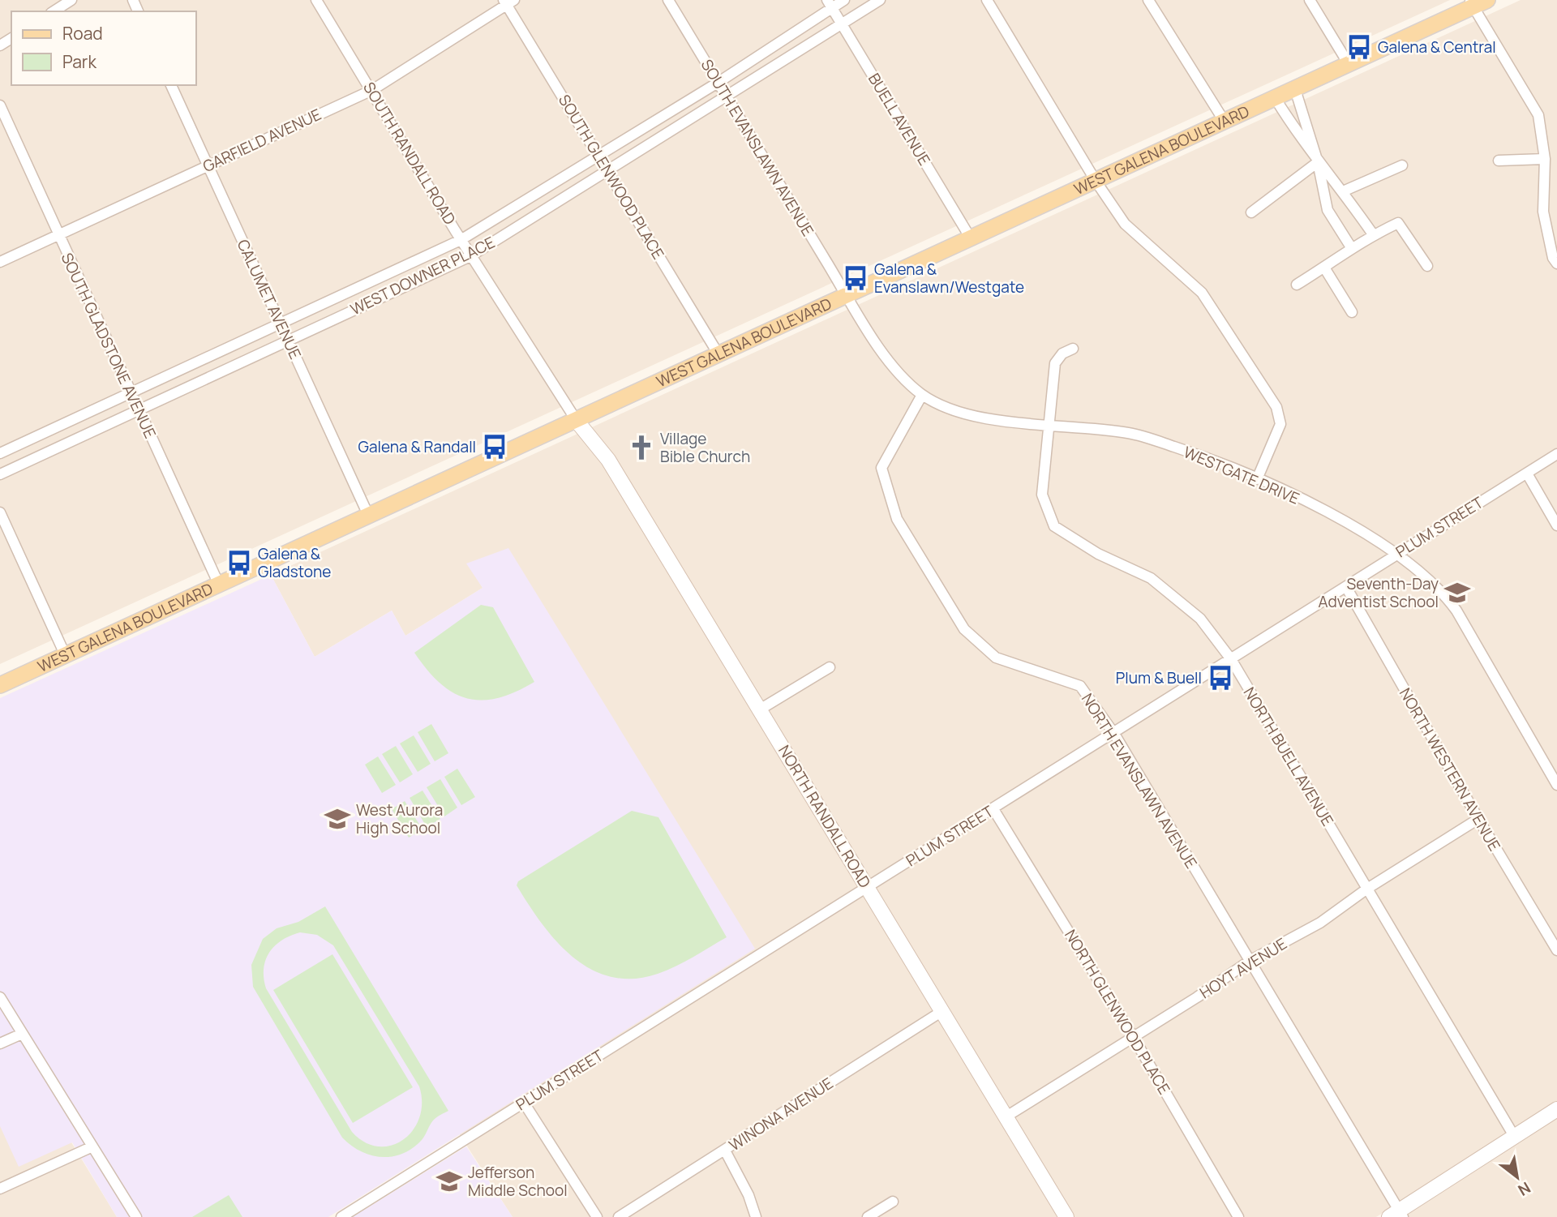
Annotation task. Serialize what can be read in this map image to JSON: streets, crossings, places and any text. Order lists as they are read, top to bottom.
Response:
{
  "streets": {
    "main road": ["WEST GALENA BOULEVARD", "NORTH RANDALL ROAD"],
    "street": [
      "BUELL AVENUE",
      "GARFIELD AVENUE",
      "SOUTH EVANSLAWN AVENUE",
      "SOUTH RANDALL ROAD",
      "SOUTH GLENWOOD PLACE",
      "WEST DOWNER PLACE",
      "CALUMET AVENUE",
      "SOUTH GLADSTONE AVENUE",
      "WESTGATE DRIVE",
      "PLUM STREET",
      "NORTH BUELL AVENUE",
      "NORTH WESTERN AVENUE",
      "NORTH EVANSLAWN AVENUE",
      "HOYT AVENUE",
      "NORTH GLENWOOD PLACE",
      "WINONA AVENUE"
    ]
  },
  "crossings": [
    ["BUELL AVENUE", "WEST GALENA BOULEVARD"],
    ["BUELL AVENUE", "WEST DOWNER PLACE"],
    ["GARFIELD AVENUE", "SOUTH RANDALL ROAD"],
    ["GARFIELD AVENUE", "SOUTH GLENWOOD PLACE"],
    ["GARFIELD AVENUE", "CALUMET AVENUE"],
    ["GARFIELD AVENUE", "SOUTH GLADSTONE AVENUE"],
    ["SOUTH EVANSLAWN AVENUE", "WEST GALENA BOULEVARD"],
    ["SOUTH EVANSLAWN AVENUE", "WEST DOWNER PLACE"],
    ["SOUTH EVANSLAWN AVENUE", "WESTGATE DRIVE"],
    ["WEST GALENA BOULEVARD", "SOUTH RANDALL ROAD"],
    ["WEST GALENA BOULEVARD", "SOUTH GLENWOOD PLACE"],
    ["WEST GALENA BOULEVARD", "CALUMET AVENUE"],
    ["WEST GALENA BOULEVARD", "SOUTH GLADSTONE AVENUE"],
    ["WEST GALENA BOULEVARD", "WESTGATE DRIVE"],
    ["WEST GALENA BOULEVARD", "NORTH RANDALL ROAD"],
    ["SOUTH RANDALL ROAD", "WEST DOWNER PLACE"],
    ["SOUTH RANDALL ROAD", "NORTH RANDALL ROAD"],
    ["SOUTH GLENWOOD PLACE", "WEST DOWNER PLACE"],
    ["WEST DOWNER PLACE", "CALUMET AVENUE"],
    ["WEST DOWNER PLACE", "SOUTH GLADSTONE AVENUE"],
    ["WESTGATE DRIVE", "PLUM STREET"],
    ["WESTGATE DRIVE", "NORTH BUELL AVENUE"],
    ["WESTGATE DRIVE", "NORTH EVANSLAWN AVENUE"],
    ["PLUM STREET", "NORTH BUELL AVENUE"],
    ["PLUM STREET", "NORTH WESTERN AVENUE"],
    ["PLUM STREET", "NORTH EVANSLAWN AVENUE"],
    ["PLUM STREET", "NORTH RANDALL ROAD"],
    ["PLUM STREET", "NORTH GLENWOOD PLACE"],
    ["NORTH BUELL AVENUE", "HOYT AVENUE"],
    ["NORTH WESTERN AVENUE", "HOYT AVENUE"],
    ["NORTH EVANSLAWN AVENUE", "HOYT AVENUE"],
    ["NORTH RANDALL ROAD", "HOYT AVENUE"],
    ["NORTH RANDALL ROAD", "WINONA AVENUE"],
    ["HOYT AVENUE", "NORTH GLENWOOD PLACE"]
  ],
  "places": {
    "bus stop": [
      "Galena & Central",
      "Galena & Evanslawn/Westgate",
      "Galena & Randall",
      "Galena & Gladstone",
      "Plum & Buell"
    ],
    "church": ["Village Bible Church"],
    "school or university": ["Seventh-Day Adventist School", "West Aurora High School", "Jefferson Middle School"]
  },
  "legend": ["Road", "Park"],
  "north": "bottom right"
}
